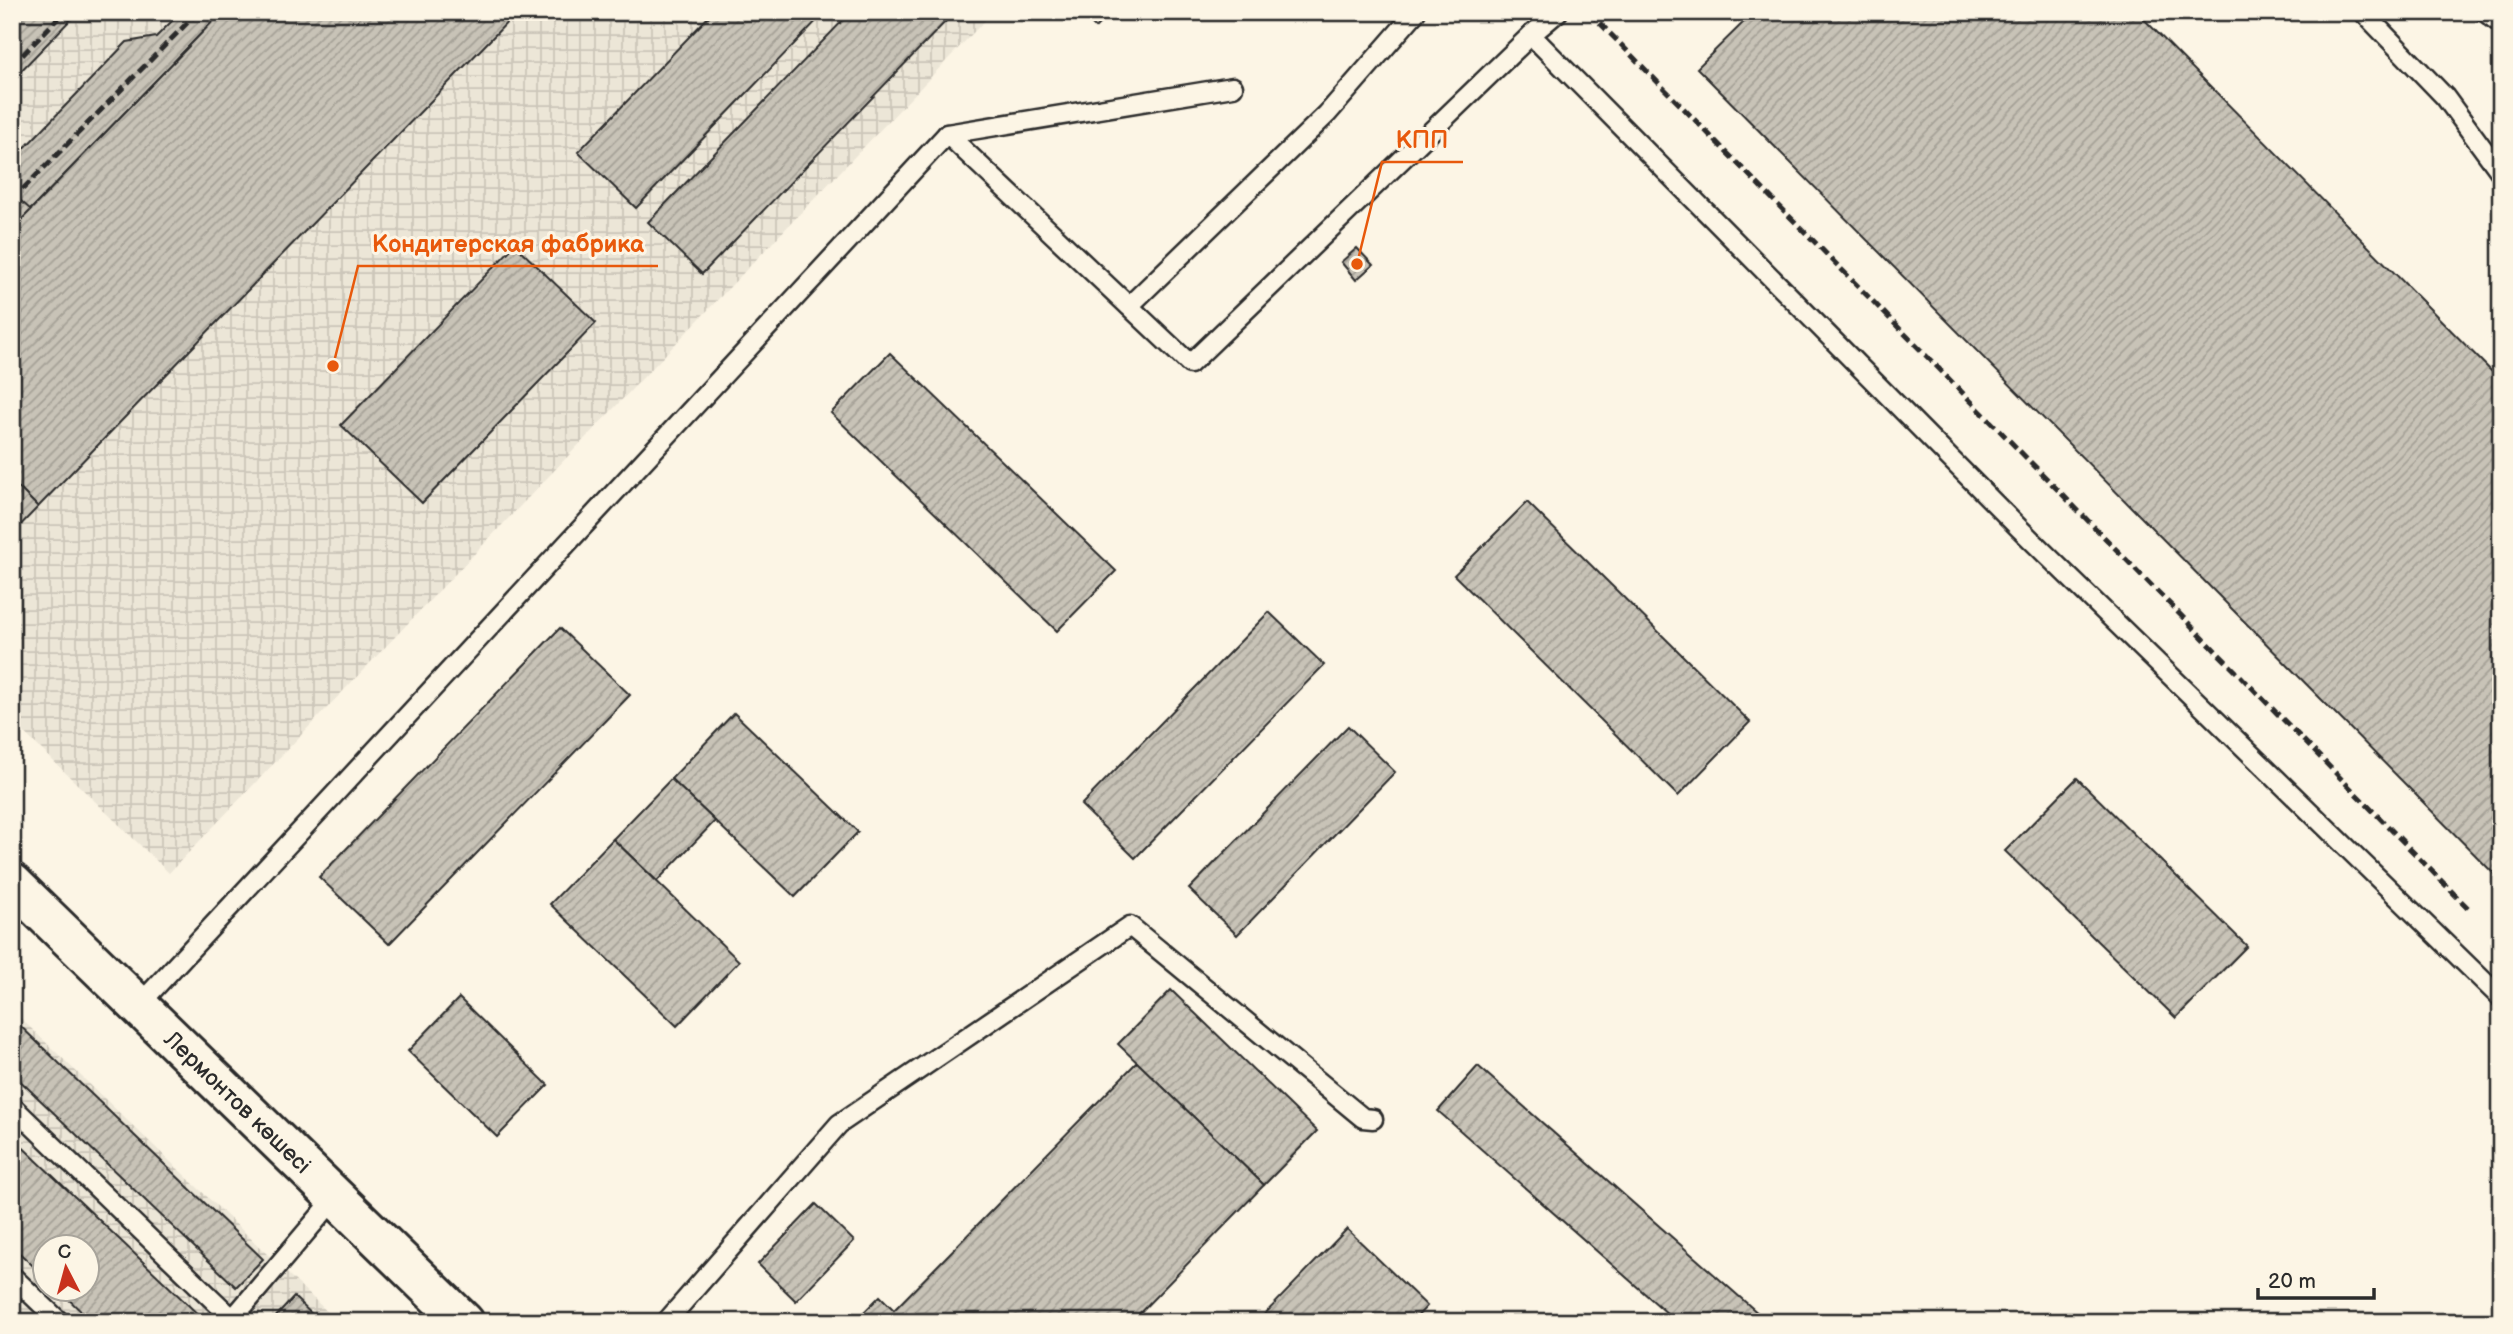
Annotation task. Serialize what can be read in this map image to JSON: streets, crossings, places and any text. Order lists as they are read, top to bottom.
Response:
{
  "streets": {
    "street": ["Лермонтов көшесі"]
  },
  "places": ["КПП", "Кондитерская фабрика"],
  "scale_bar": "20 m",
  "north": "top"
}
